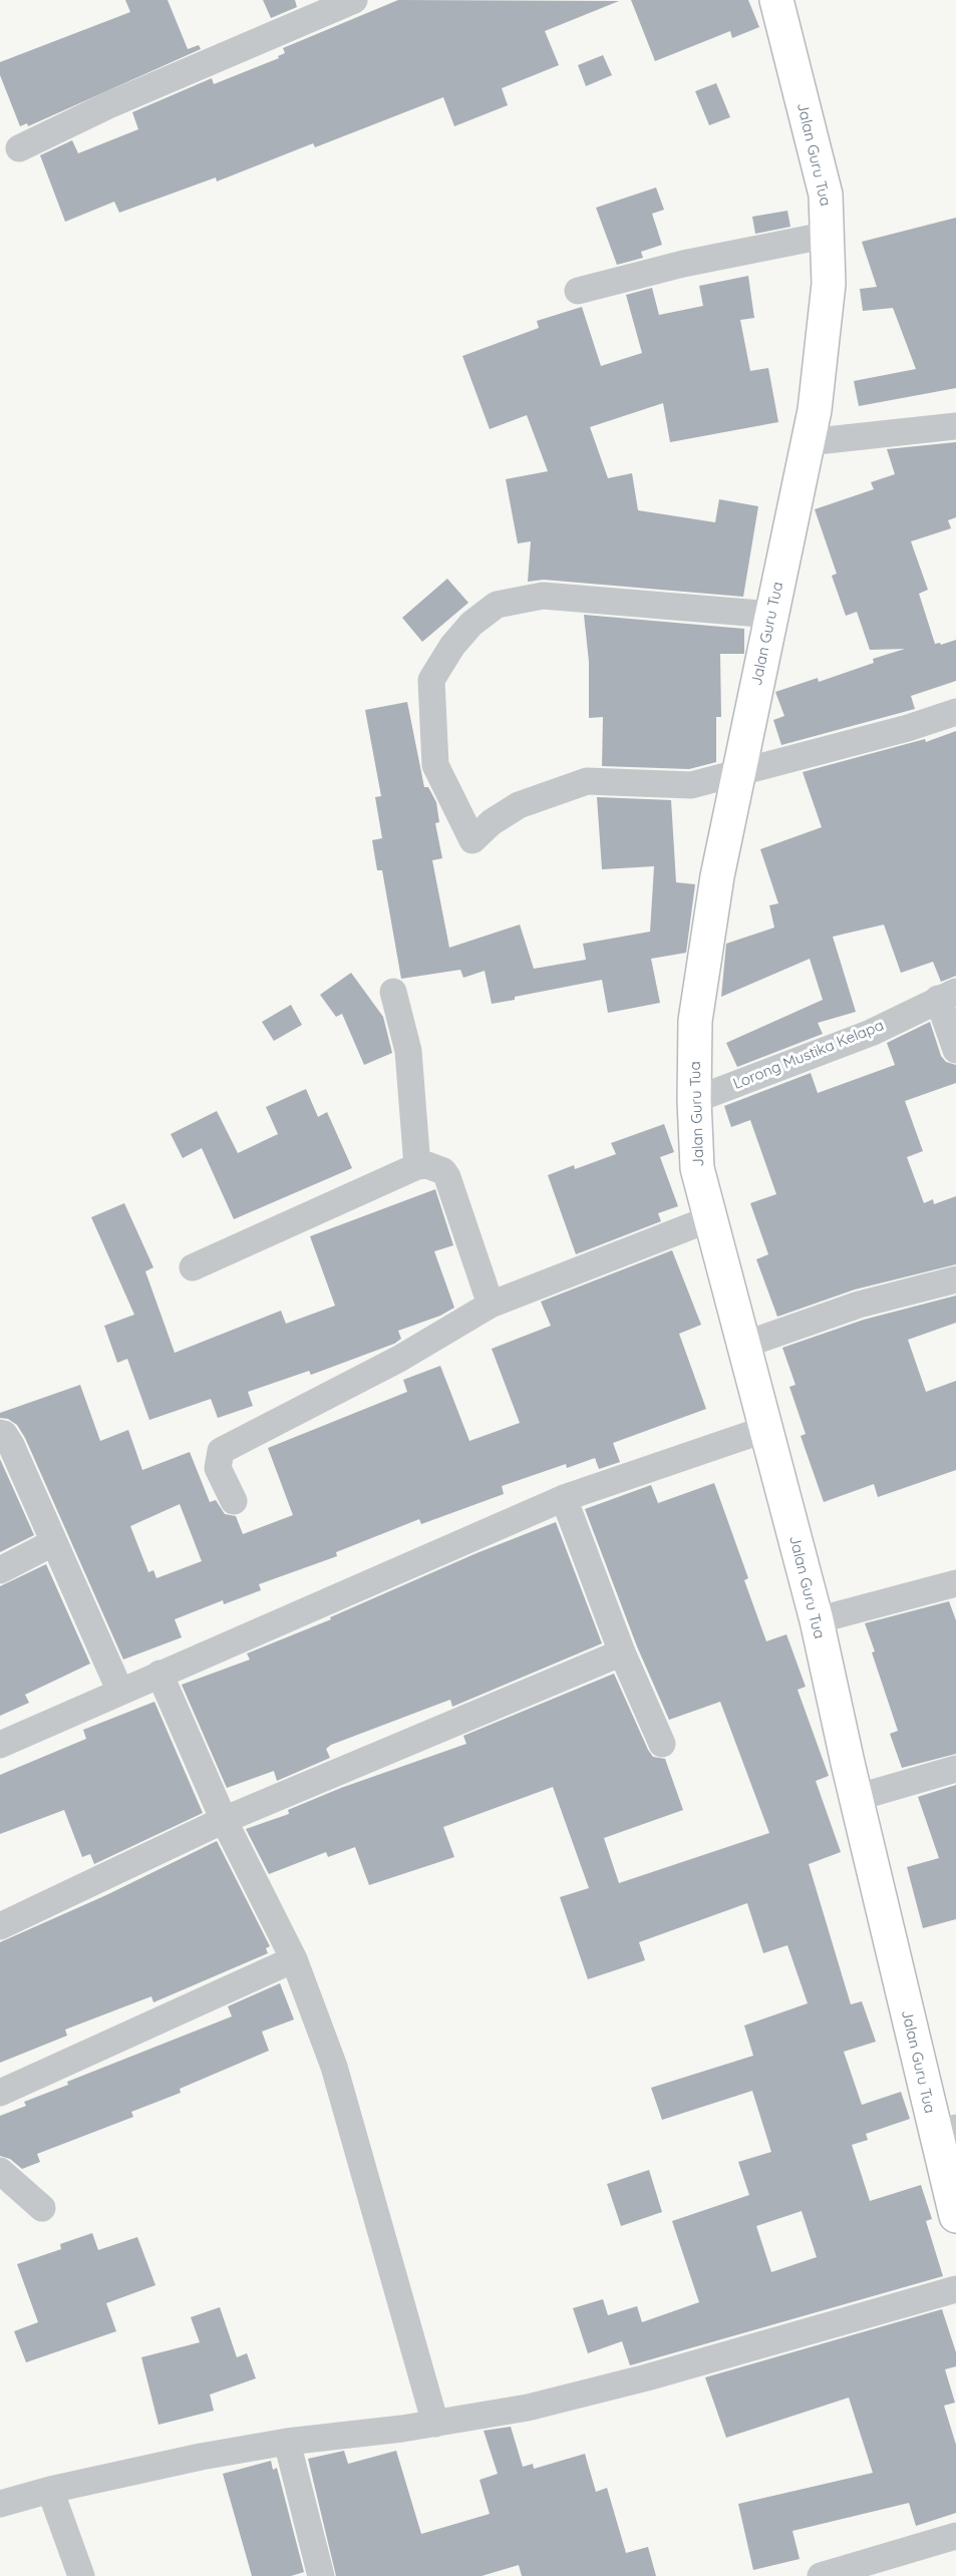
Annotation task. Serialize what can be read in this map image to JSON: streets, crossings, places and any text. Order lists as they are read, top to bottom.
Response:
{
  "streets": {
    "main road": ["Jalan Guru Tua"],
    "street": ["Lorong Mustika Kelapa"]
  },
  "crossings": [
    ["Jalan Guru Tua", "Lorong Mustika Kelapa"]
  ]
}
